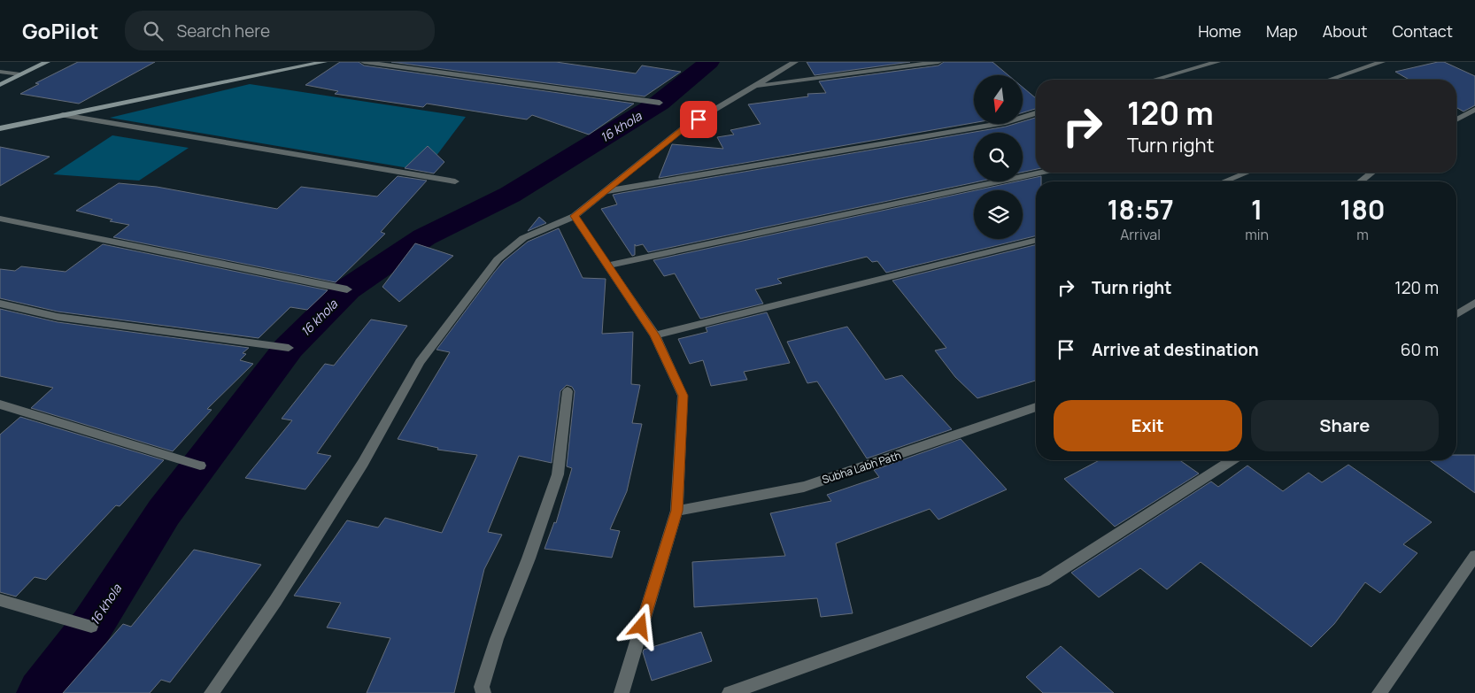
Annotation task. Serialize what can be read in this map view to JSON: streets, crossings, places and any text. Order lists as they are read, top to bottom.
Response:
{
  "streets": {
    "street": ["Subha Labh Path"]
  },
  "water": ["16 khola"],
  "north": "bottom",
  "page": {
    "header": "GoPilot",
    "search": "Search here",
    "nav": [
      "Home",
      "Map",
      "About",
      "Contact"
    ],
    "turn": ["120 m", "Turn right"],
    "eta": [
      "18:57",
      "Arrival",
      "1",
      "min",
      "180",
      "m"
    ],
    "list": [
      {
        "name": "Turn right",
        "value": "120 m"
      },
      {
        "name": "Arrive at destination",
        "value": "60 m"
      }
    ],
    "buttons": ["Exit", "Share"]
  }
}
